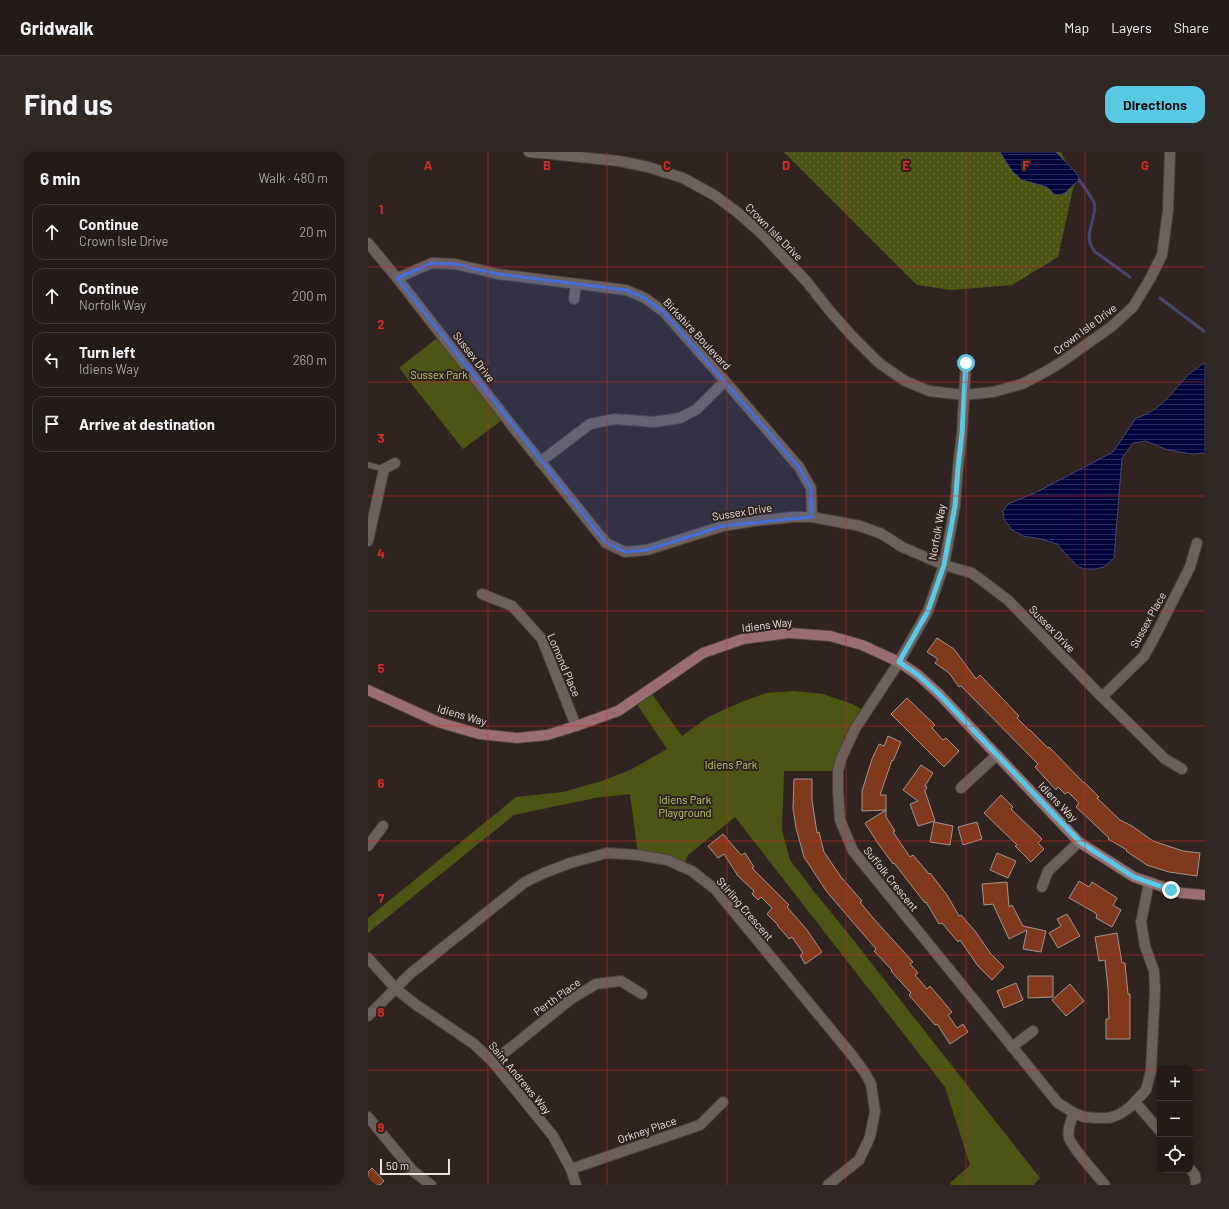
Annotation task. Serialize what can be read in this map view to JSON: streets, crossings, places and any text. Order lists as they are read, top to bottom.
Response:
{
  "streets": {
    "street": [
      "Crown Isle Drive",
      "Birkshire Boulevard",
      "Sussex Drive",
      "Norfolk Way",
      "Sussex Place",
      "Idiens Way",
      "Lomond Place",
      "Suffolk Crescent",
      "Stirling Crescent",
      "Perth Place",
      "Saint Andrews Way",
      "Orkney Place"
    ]
  },
  "crossings": [
    ["Crown Isle Drive", "Norfolk Way"],
    ["Birkshire Boulevard", "Sussex Drive"],
    ["Sussex Drive", "Norfolk Way"],
    ["Sussex Drive", "Sussex Place"],
    ["Norfolk Way", "Idiens Way"],
    ["Norfolk Way", "Suffolk Crescent"],
    ["Idiens Way", "Lomond Place"],
    ["Idiens Way", "Suffolk Crescent"],
    ["Stirling Crescent", "Saint Andrews Way"],
    ["Perth Place", "Saint Andrews Way"],
    ["Saint Andrews Way", "Orkney Place"]
  ],
  "parks": ["Sussex Park", "Idiens Park", "Idiens Park Playground"],
  "scale_bar": "50 m",
  "page": {
    "header": "Gridwalk",
    "nav": ["Map", "Layers", "Share"],
    "buttons": "Directions",
    "title": "Find us",
    "heading": ["6 min", "Walk · 480 m"],
    "list": [
      ["Continue", "Crown Isle Drive", "20 m"],
      ["Continue", "Norfolk Way", "200 m"],
      ["Turn left", "Idiens Way", "260 m"],
      "Arrive at destination"
    ],
    "map_buttons": ["+", "−"],
    "scale": "50 m"
  },
  "grid": {
    "columns": [
      "A",
      "B",
      "C",
      "D",
      "E",
      "F",
      "G"
    ],
    "rows": [
      "1",
      "2",
      "3",
      "4",
      "5",
      "6",
      "7",
      "8",
      "9"
    ]
  }
}
